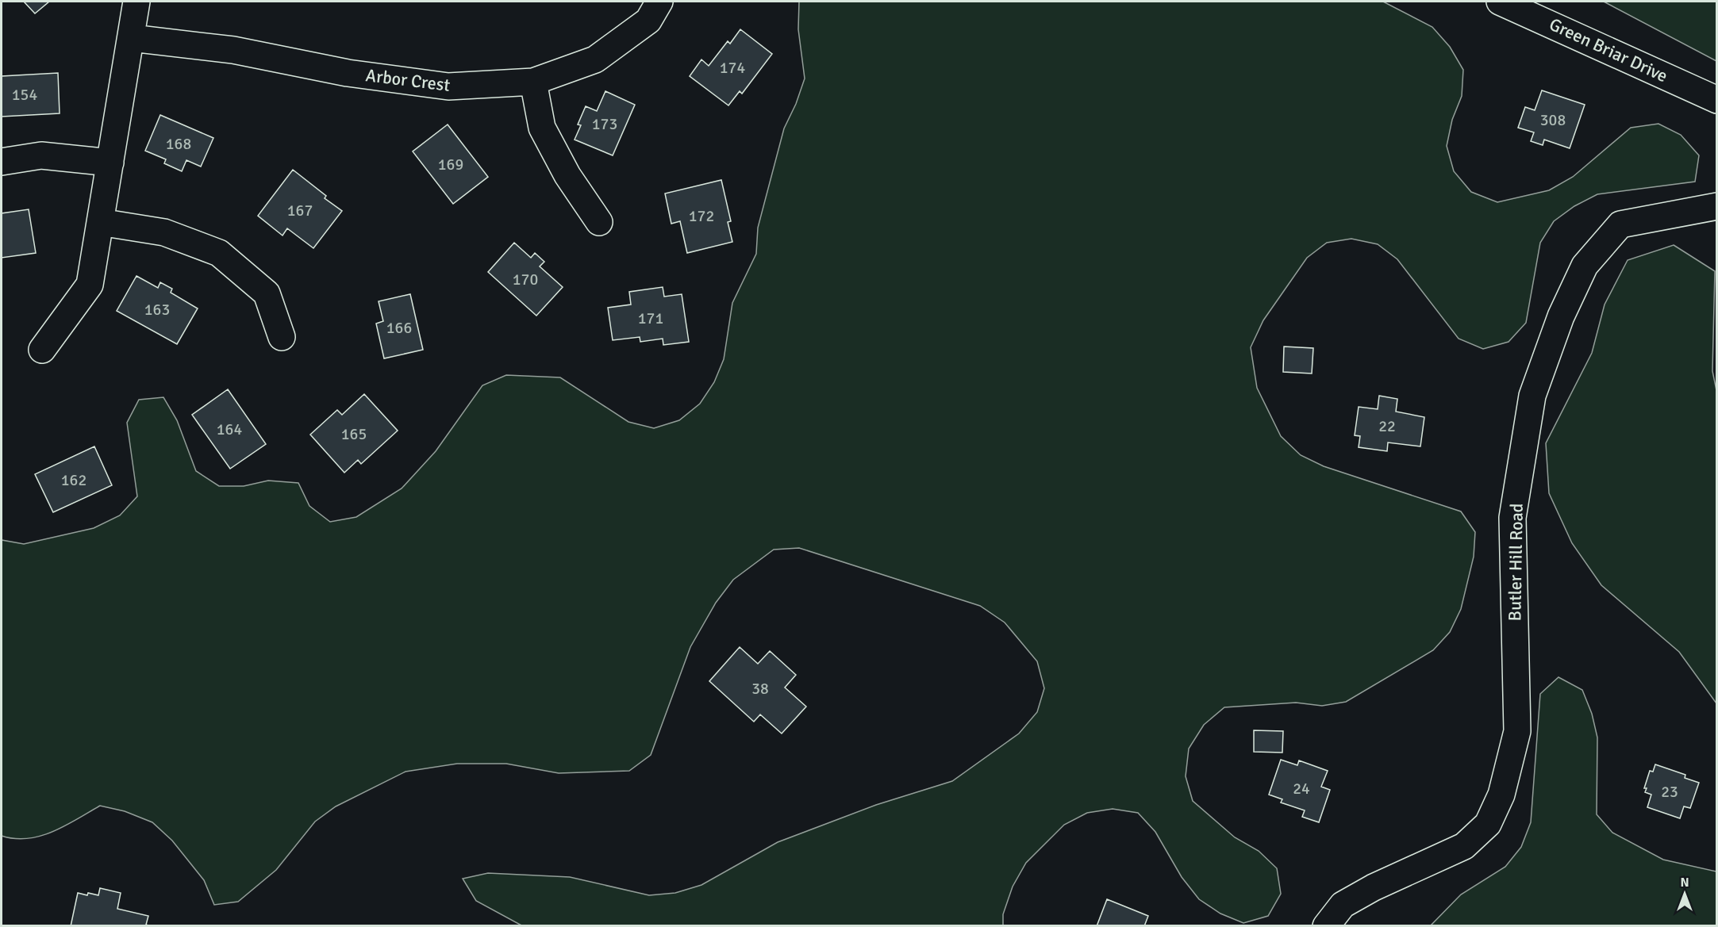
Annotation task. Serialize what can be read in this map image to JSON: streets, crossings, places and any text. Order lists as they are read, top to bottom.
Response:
{
  "streets": {
    "street": ["Green Briar Drive", "Arbor Crest", "Butler Hill Road"]
  },
  "house_numbers": [
    "174",
    "154",
    "308",
    "173",
    "168",
    "169",
    "167",
    "172",
    "170",
    "163",
    "171",
    "166",
    "22",
    "164",
    "165",
    "162",
    "38",
    "24",
    "23"
  ],
  "north": "top"
}
